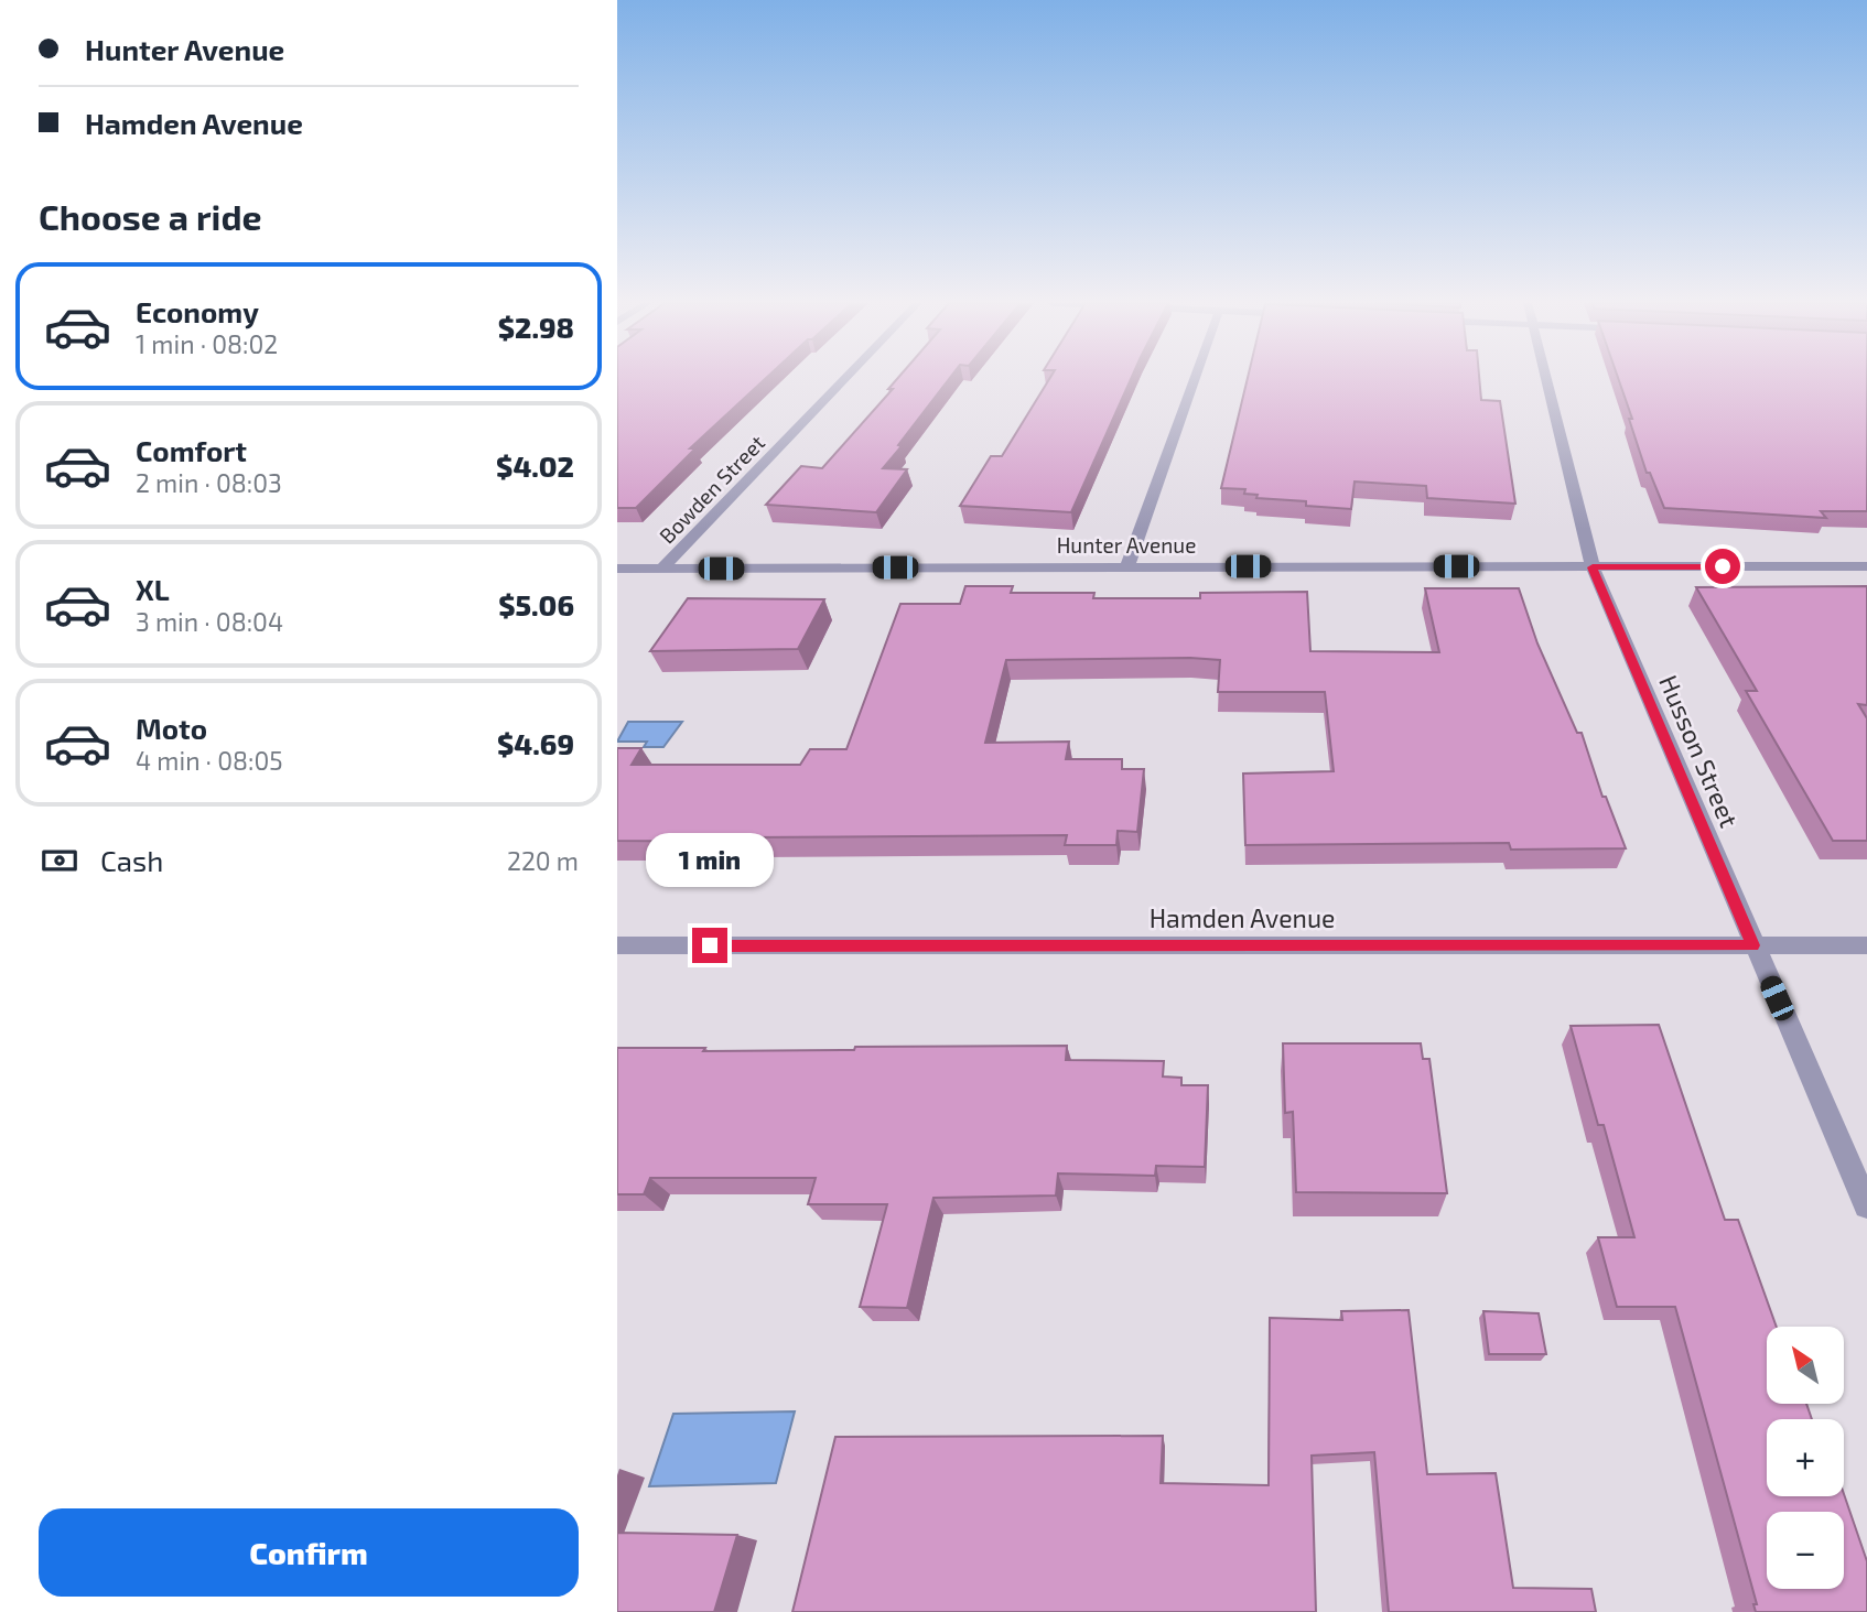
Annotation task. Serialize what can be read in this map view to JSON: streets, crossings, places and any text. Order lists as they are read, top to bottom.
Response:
{
  "streets": {
    "street": [
      "Bowden Street",
      "Hunter Avenue",
      "Husson Street",
      "Hamden Avenue"
    ]
  },
  "crossings": [
    ["Bowden Street", "Hunter Avenue"],
    ["Hunter Avenue", "Husson Street"],
    ["Husson Street", "Hamden Avenue"]
  ],
  "north": "top left",
  "page": {
    "banner": ["Hunter Avenue", "Hamden Avenue"],
    "heading": "Choose a ride",
    "list": [
      {
        "name": "Economy",
        "note": "1 min · 08:02",
        "value": "$2.98"
      },
      {
        "name": "Comfort",
        "note": "2 min · 08:03",
        "value": "$4.02"
      },
      {
        "name": "XL",
        "note": "3 min · 08:04",
        "value": "$5.06"
      },
      {
        "name": "Moto",
        "note": "4 min · 08:05",
        "value": "$4.69"
      }
    ],
    "pay": ["Cash", "220 m"],
    "bubble": "1 min",
    "map_buttons": ["+", "−"],
    "buttons": "Confirm"
  }
}
